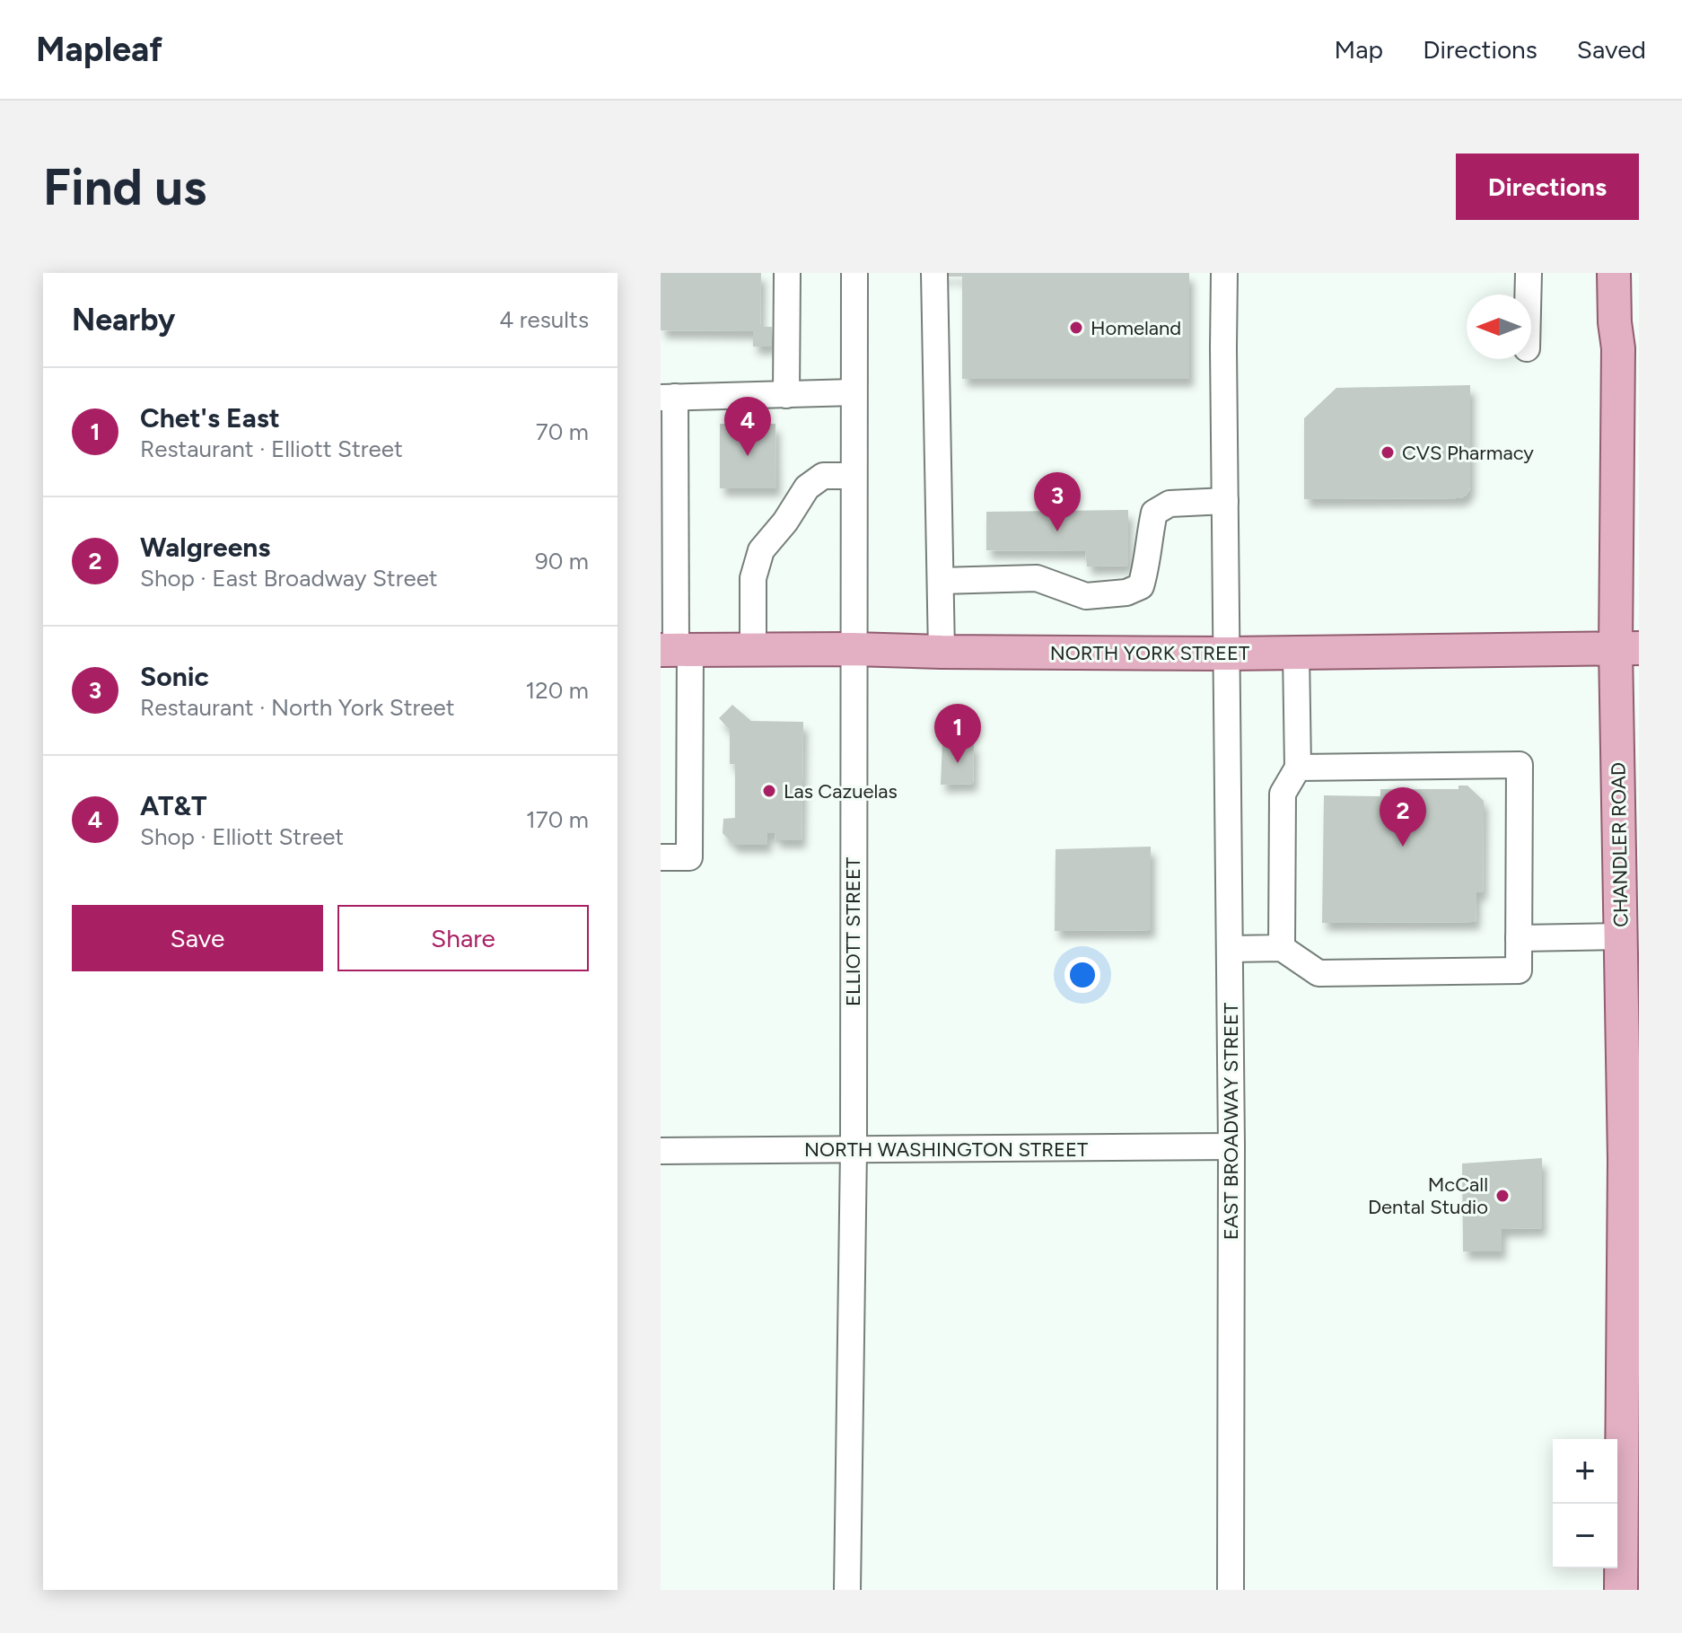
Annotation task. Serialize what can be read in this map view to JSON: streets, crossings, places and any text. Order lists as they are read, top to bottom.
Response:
{
  "streets": {
    "main road": ["NORTH YORK STREET", "CHANDLER ROAD"],
    "street": ["ELLIOTT STREET", "EAST BROADWAY STREET", "NORTH WASHINGTON STREET"]
  },
  "crossings": [
    ["NORTH YORK STREET", "CHANDLER ROAD"],
    ["NORTH YORK STREET", "ELLIOTT STREET"],
    ["NORTH YORK STREET", "EAST BROADWAY STREET"],
    ["ELLIOTT STREET", "NORTH WASHINGTON STREET"],
    ["EAST BROADWAY STREET", "NORTH WASHINGTON STREET"]
  ],
  "places": [
    "Homeland",
    "CVS Pharmacy",
    "Las Cazuelas",
    "McCall Dental Studio"
  ],
  "north": "left",
  "page": {
    "header": "Mapleaf",
    "nav": ["Map", "Directions", "Saved"],
    "buttons": [
      "Directions",
      ["Save", "Share"]
    ],
    "title": "Find us",
    "heading": ["Nearby", "4 results"],
    "list": [
      {
        "mark": "1",
        "name": "Chet's East",
        "note": "Restaurant · Elliott Street",
        "value": "70 m"
      },
      {
        "mark": "2",
        "name": "Walgreens",
        "note": "Shop · East Broadway Street",
        "value": "90 m"
      },
      {
        "mark": "3",
        "name": "Sonic",
        "note": "Restaurant · North York Street",
        "value": "120 m"
      },
      {
        "mark": "4",
        "name": "AT&T",
        "note": "Shop · Elliott Street",
        "value": "170 m"
      }
    ],
    "pins": [
      "4",
      "3",
      "1",
      "2"
    ],
    "map_buttons": ["+", "−"]
  }
}
